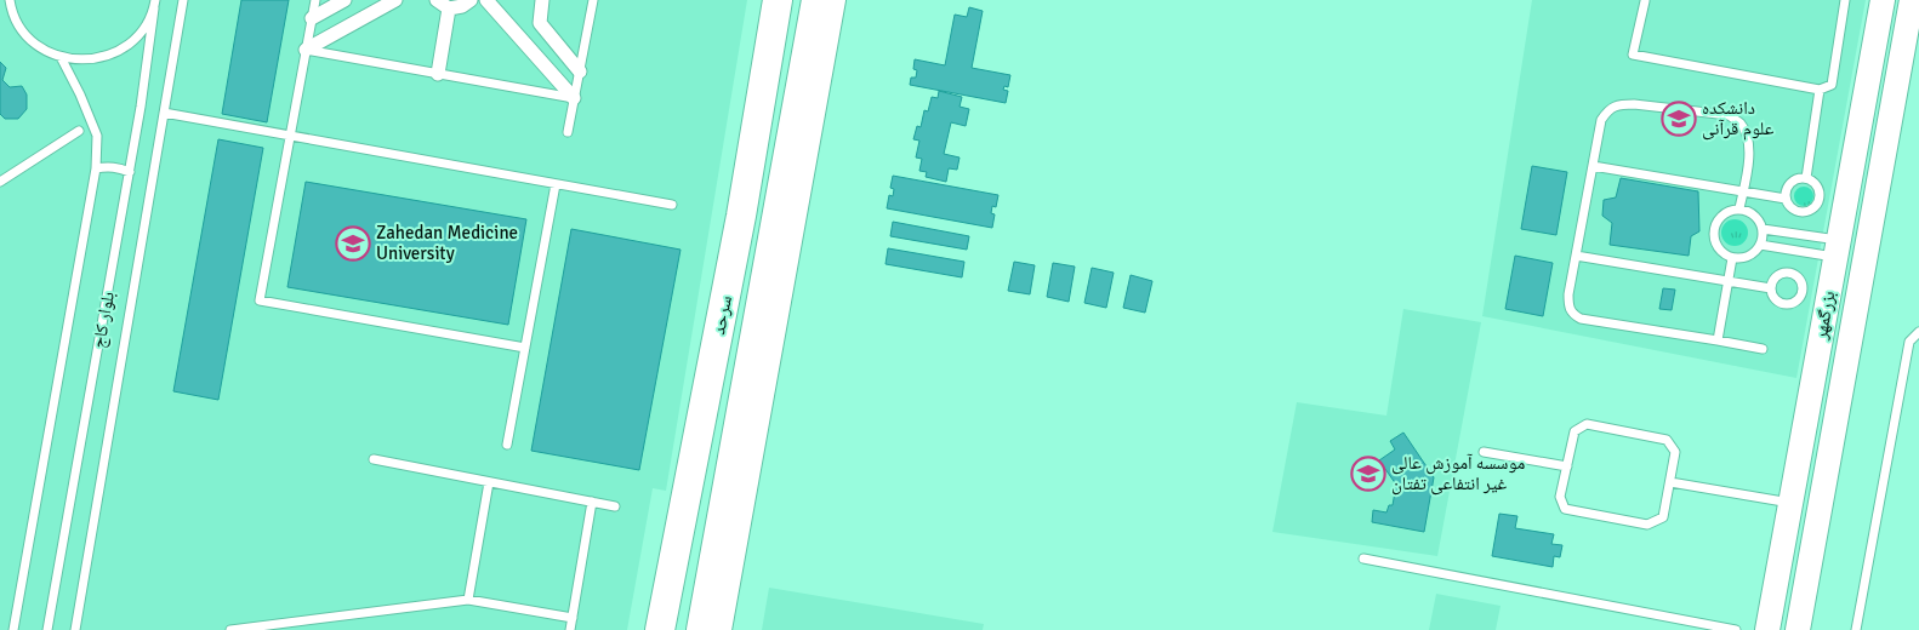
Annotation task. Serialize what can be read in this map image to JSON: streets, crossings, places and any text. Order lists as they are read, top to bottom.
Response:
{
  "streets": {
    "highway": ["سرحد"],
    "main road": ["بزرگمهر"],
    "lane": ["بلوار کاج"]
  },
  "places": {
    "school or university": ["دانشکده علوم قرآنی", "Zahedan Medicine University", "موسسه آموزش عالی غیر انتفاعی تفتان"]
  }
}
